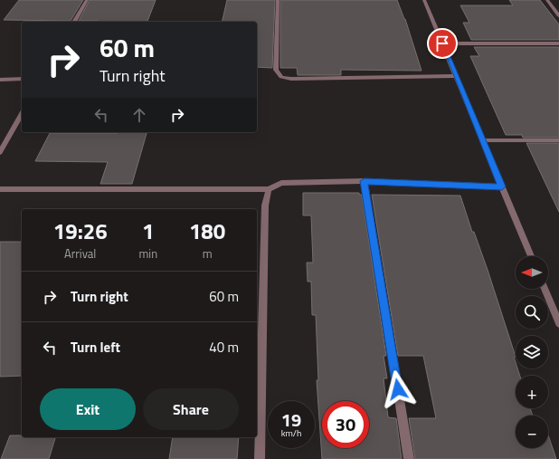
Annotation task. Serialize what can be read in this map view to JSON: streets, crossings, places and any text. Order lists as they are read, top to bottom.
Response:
{
  "north": "left",
  "page": {
    "turn": ["60 m", "Turn right"],
    "eta": [
      "19:26",
      "Arrival",
      "1",
      "min",
      "180",
      "m"
    ],
    "map_buttons": ["+", "−"],
    "list": [
      {
        "name": "Turn right",
        "value": "60 m"
      },
      {
        "name": "Turn left",
        "value": "40 m"
      }
    ],
    "buttons": ["Exit", "Share"],
    "speed": "19 km/h",
    "limit": "30"
  }
}
